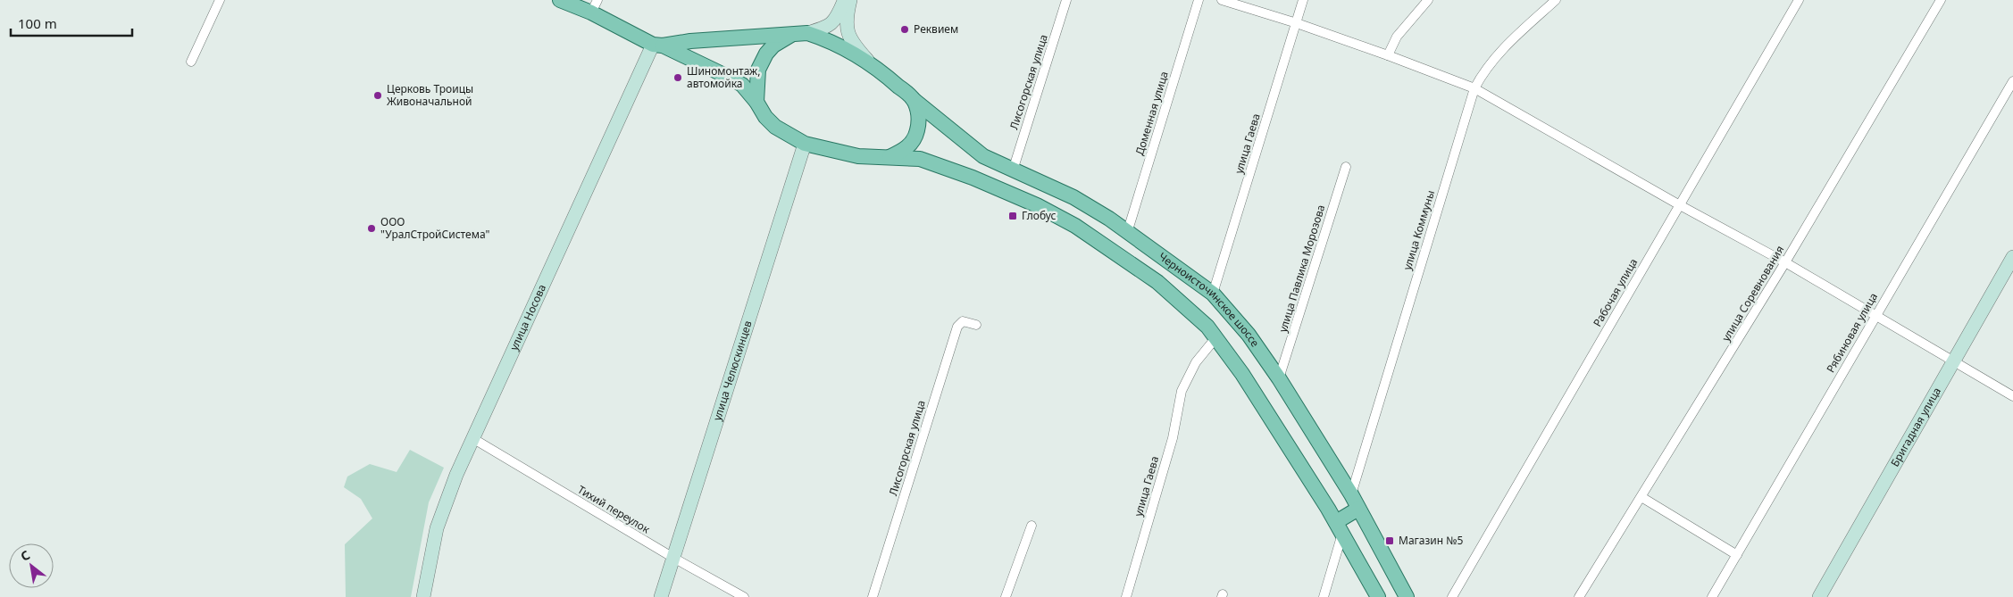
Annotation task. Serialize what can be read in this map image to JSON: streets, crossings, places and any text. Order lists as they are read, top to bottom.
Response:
{
  "streets": {
    "main road": ["Черноисточинское шоссе"],
    "street": [
      "Лисогорская улица",
      "Доменная улица",
      "улица Гаева",
      "улица Коммуны",
      "улица Павлика Морозова",
      "Рабочая улица",
      "улица Соревнования",
      "улица Носова",
      "Рябиновая улица",
      "улица Челюскинцев",
      "Бригадная улица",
      "Тихий переулок"
    ]
  },
  "crossings": [
    ["Лисогорская улица", "Черноисточинское шоссе"],
    ["Доменная улица", "Черноисточинское шоссе"],
    ["улица Гаева", "Черноисточинское шоссе"],
    ["улица Коммуны", "Черноисточинское шоссе"],
    ["улица Павлика Морозова", "Черноисточинское шоссе"],
    ["Черноисточинское шоссе", "улица Челюскинцев"],
    ["улица Носова", "Тихий переулок"],
    ["улица Челюскинцев", "Тихий переулок"]
  ],
  "places": {
    "other": [
      "Реквием",
      "Шиномонтаж, автомойка",
      "Церковь Троицы Живоначальной",
      "ООО \"УралСтройСистема\""
    ],
    "transit": ["Глобус", "Магазин №5"]
  },
  "scale_bar": "100 m",
  "north": "top left"
}
